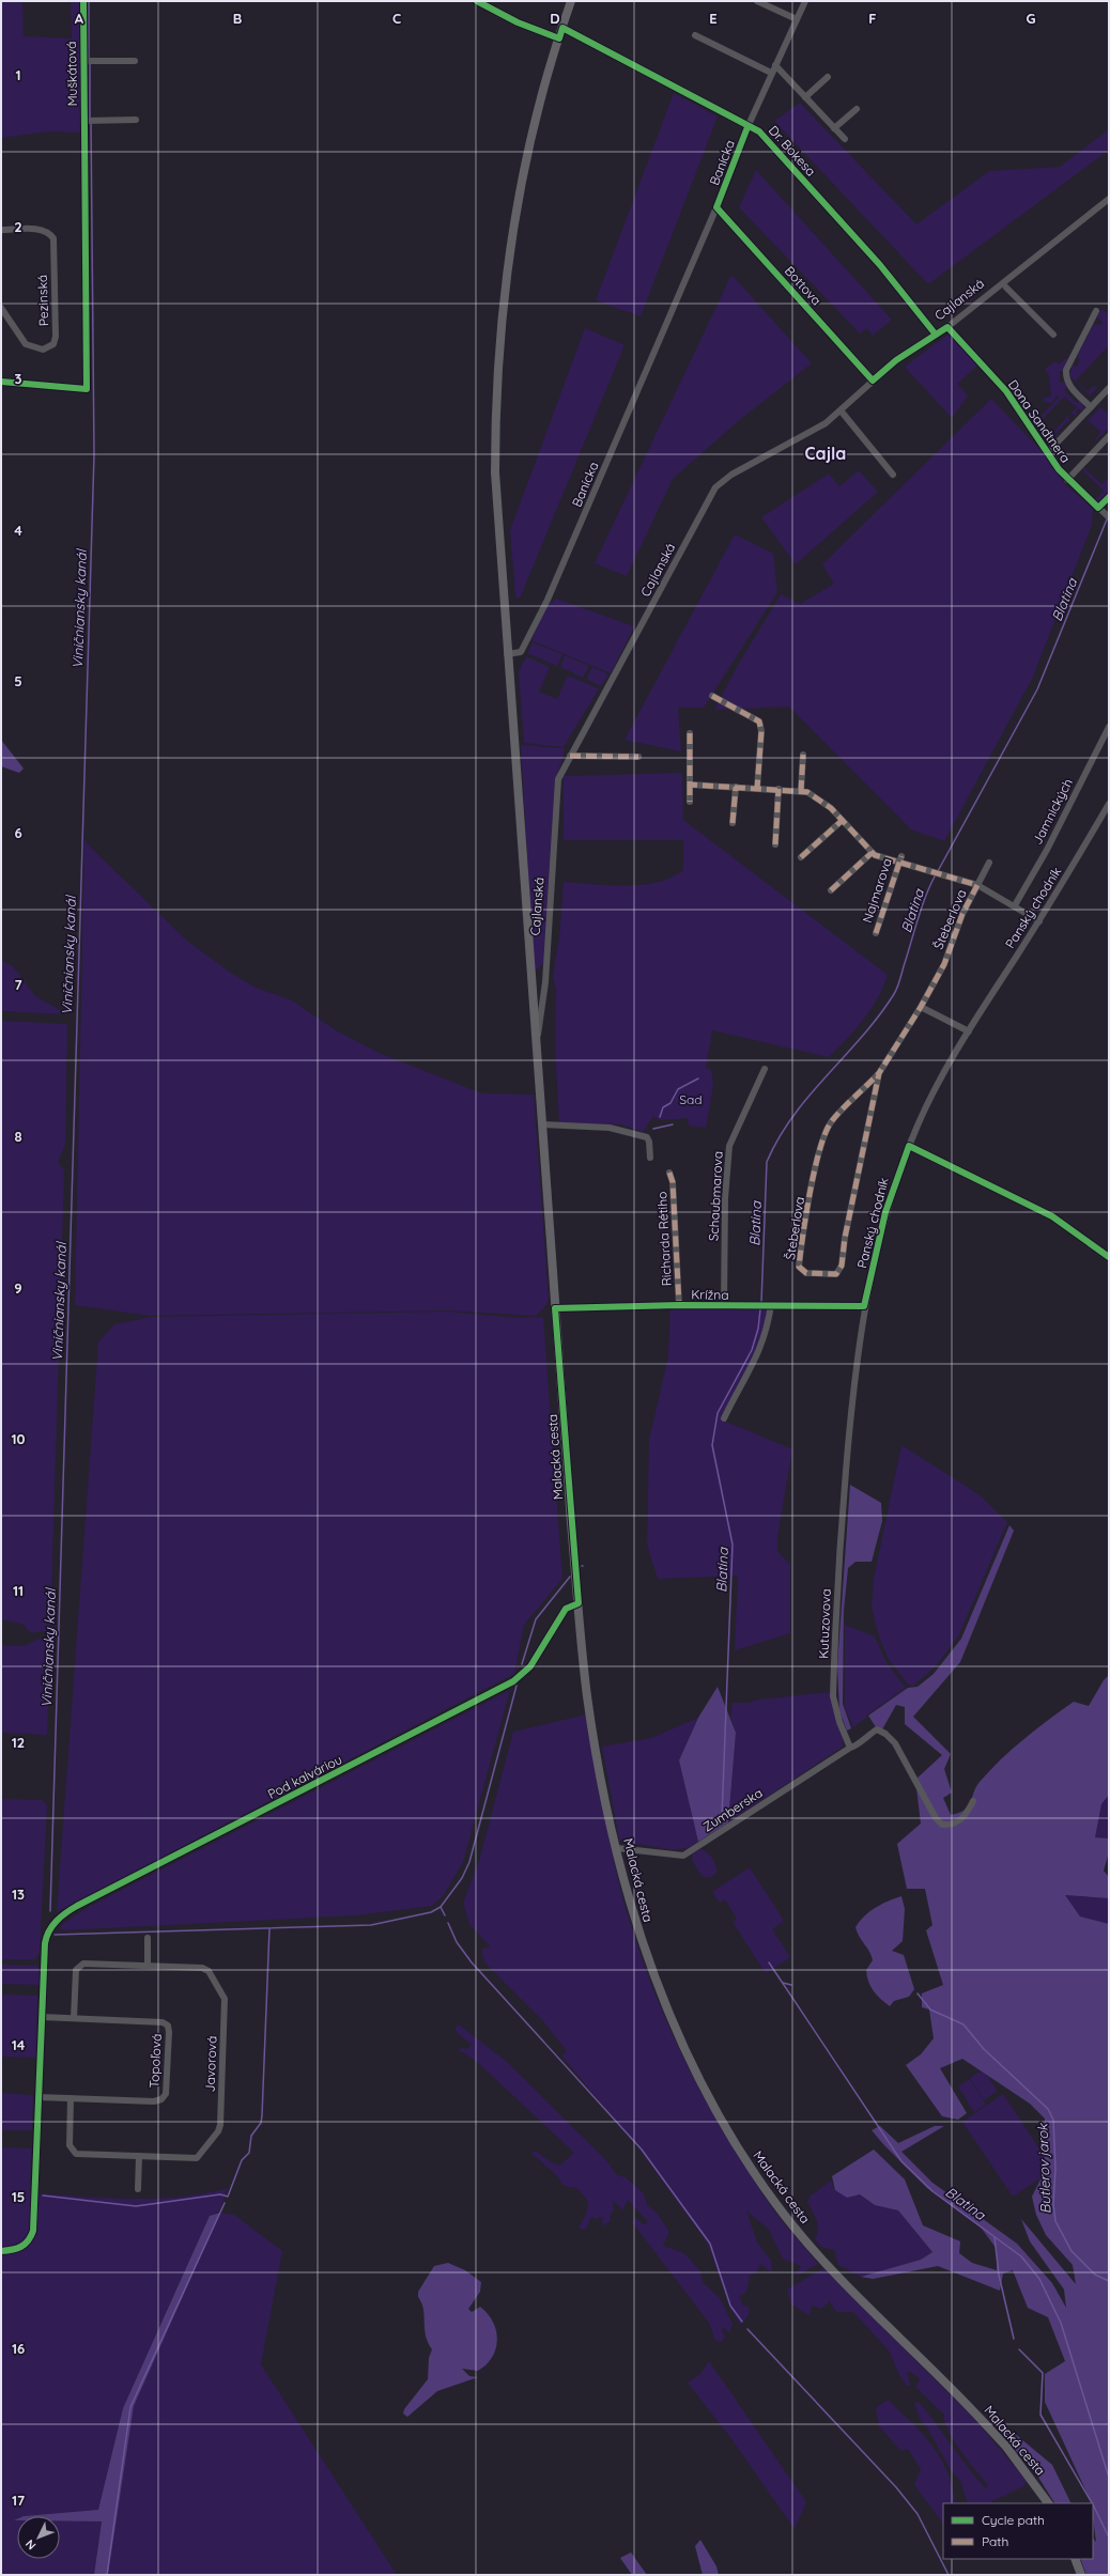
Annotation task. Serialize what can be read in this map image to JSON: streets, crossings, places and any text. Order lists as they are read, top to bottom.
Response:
{
  "streets": {
    "main road": ["Malacká cesta"],
    "street": [
      "Muškátová",
      "Dr. Bokesa",
      "Banícka",
      "Bottova",
      "Cajlanská",
      "Pezinská",
      "Dona Sandtnera",
      "Jamnických",
      "Najmarova",
      "Panský chodník",
      "Šteberlova",
      "Schaubmarova",
      "Richarda Rétiho",
      "Krížna",
      "Kutuzovova",
      "Pod kalváriou",
      "Zumberska",
      "Topoľová",
      "Javorová"
    ]
  },
  "crossings": [
    ["Dr. Bokesa", "Banícka"],
    ["Dr. Bokesa", "Cajlanská"],
    ["Banícka", "Bottova"],
    ["Bottova", "Cajlanská"],
    ["Cajlanská", "Dona Sandtnera"],
    ["Panský chodník", "Krížna"],
    ["Panský chodník", "Kutuzovova"],
    ["Schaubmarova", "Krížna"],
    ["Richarda Rétiho", "Krížna"],
    ["Krížna", "Malacká cesta"],
    ["Krížna", "Kutuzovova"],
    ["Malacká cesta", "Pod kalváriou"],
    ["Malacká cesta", "Zumberska"],
    ["Kutuzovova", "Zumberska"],
    ["Pod kalváriou", "Topoľová"],
    ["Topoľová", "Javorová"]
  ],
  "districts": ["Cajla"],
  "water": ["Blatina", "Viničniansky kanál", "Butlerov jarok"],
  "parks": ["Sad"],
  "legend": ["Cycle path", "Path"],
  "north": "bottom left",
  "grid": {
    "columns": [
      "A",
      "B",
      "C",
      "D",
      "E",
      "F",
      "G"
    ],
    "rows": [
      "1",
      "2",
      "3",
      "4",
      "5",
      "6",
      "7",
      "8",
      "9",
      "10",
      "11",
      "12",
      "13",
      "14",
      "15",
      "16",
      "17"
    ]
  }
}
